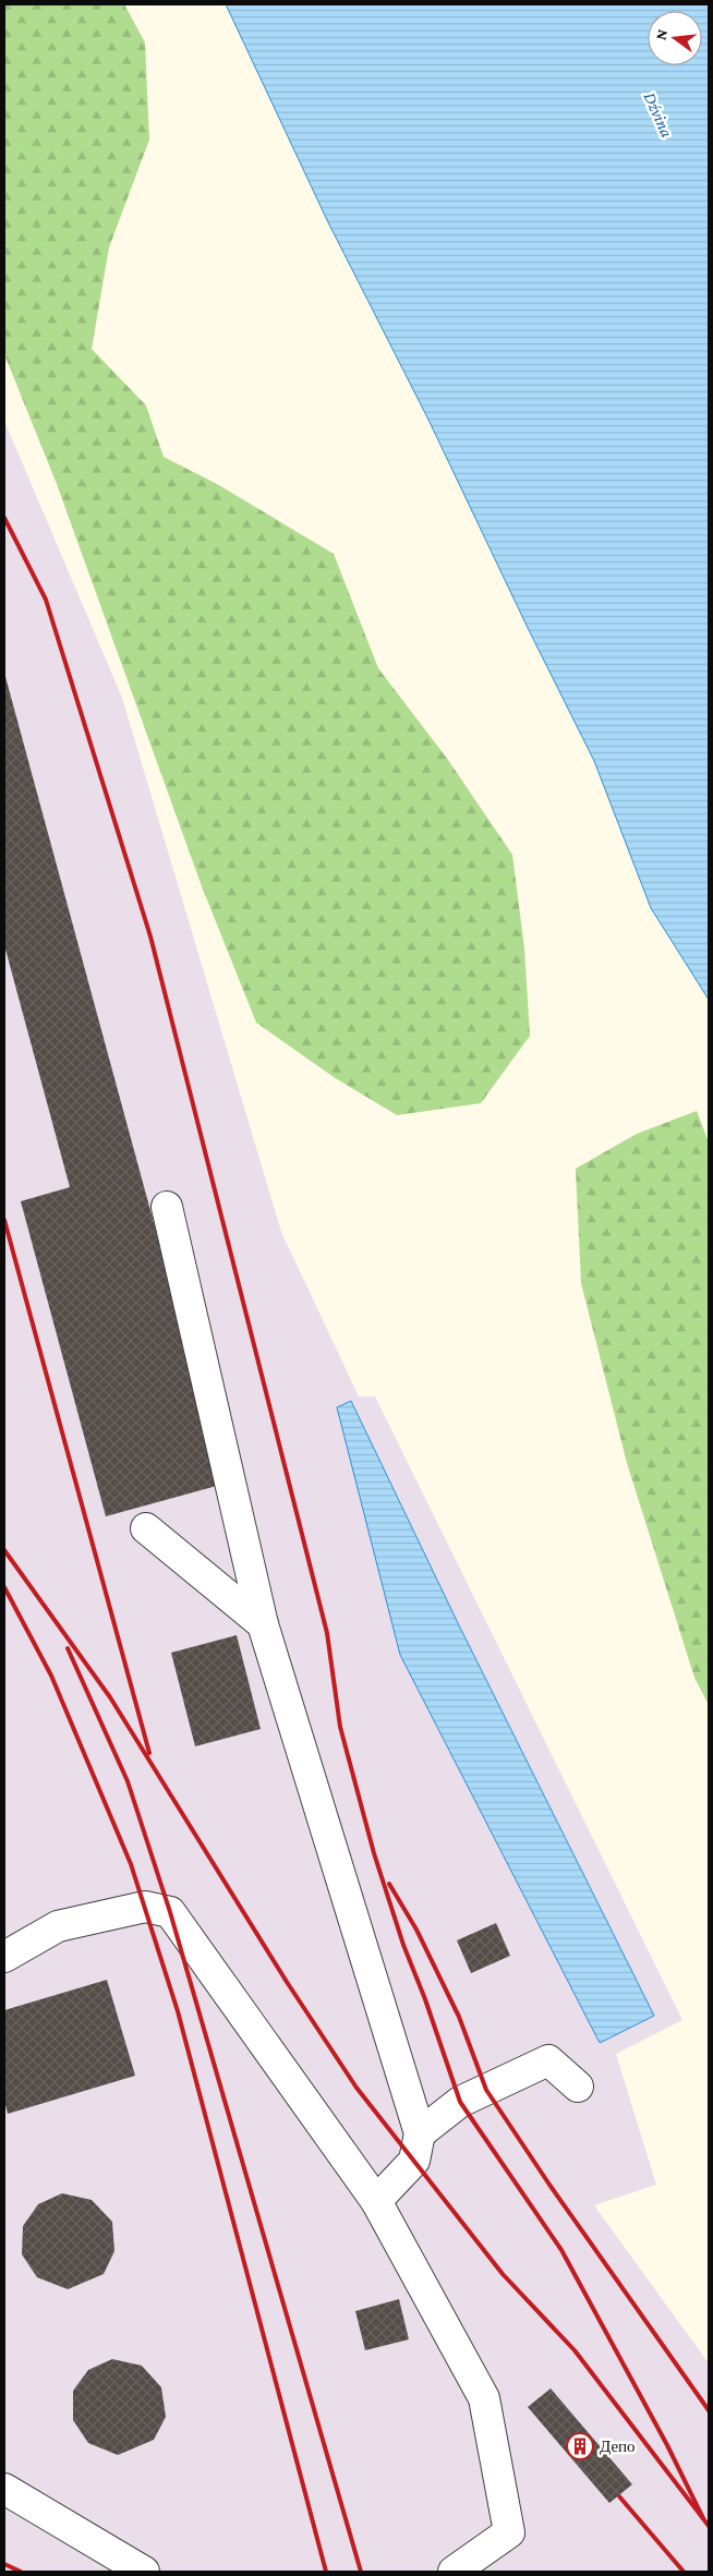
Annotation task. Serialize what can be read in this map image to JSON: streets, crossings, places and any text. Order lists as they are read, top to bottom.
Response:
{
  "water": ["Dźvina"],
  "places": {
    "building": ["Депо"]
  },
  "north": "left"
}
